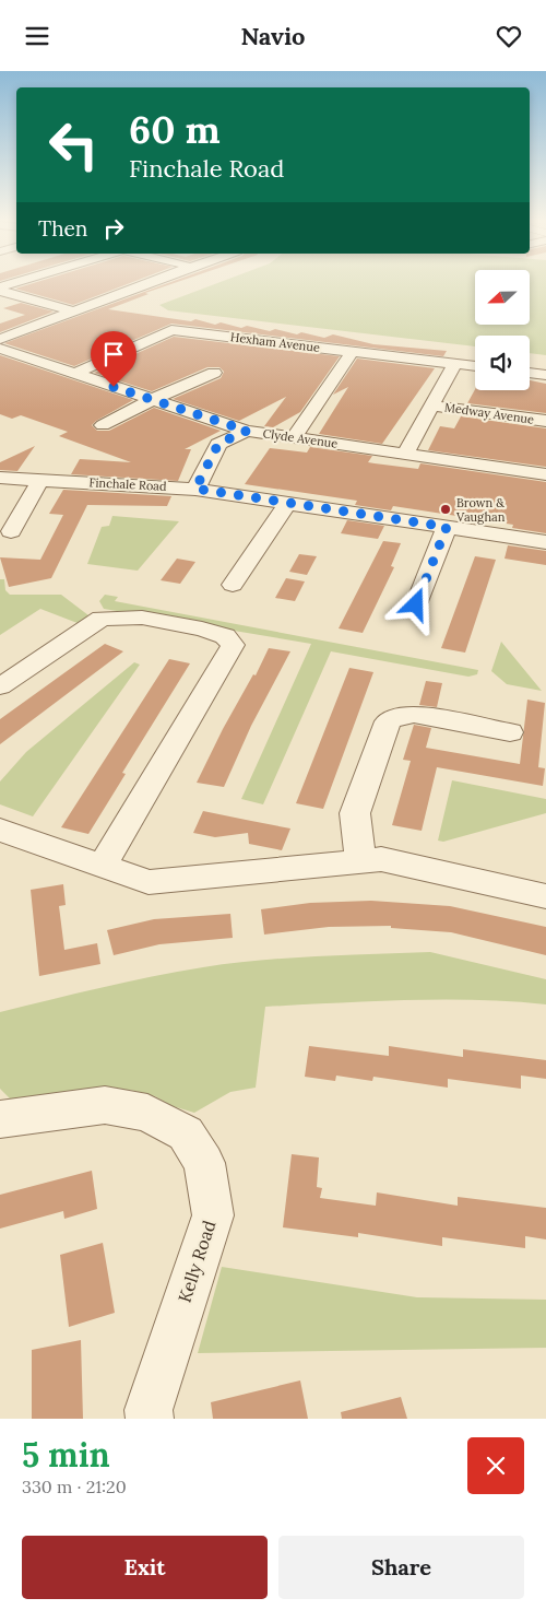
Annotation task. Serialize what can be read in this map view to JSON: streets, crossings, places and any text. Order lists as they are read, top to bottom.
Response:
{
  "streets": {
    "street": [
      "Hexham Avenue",
      "Medway Avenue",
      "Clyde Avenue",
      "Finchale Road",
      "Kelly Road"
    ]
  },
  "crossings": [
    ["Hexham Avenue", "Clyde Avenue"]
  ],
  "places": ["Brown & Vaughan"],
  "north": "left",
  "page": {
    "header": "Navio",
    "turn": ["60 m", "Finchale Road"],
    "then": "Then",
    "heading": ["5 min", "330 m · 21:20"],
    "buttons": ["Exit", "Share"]
  }
}
